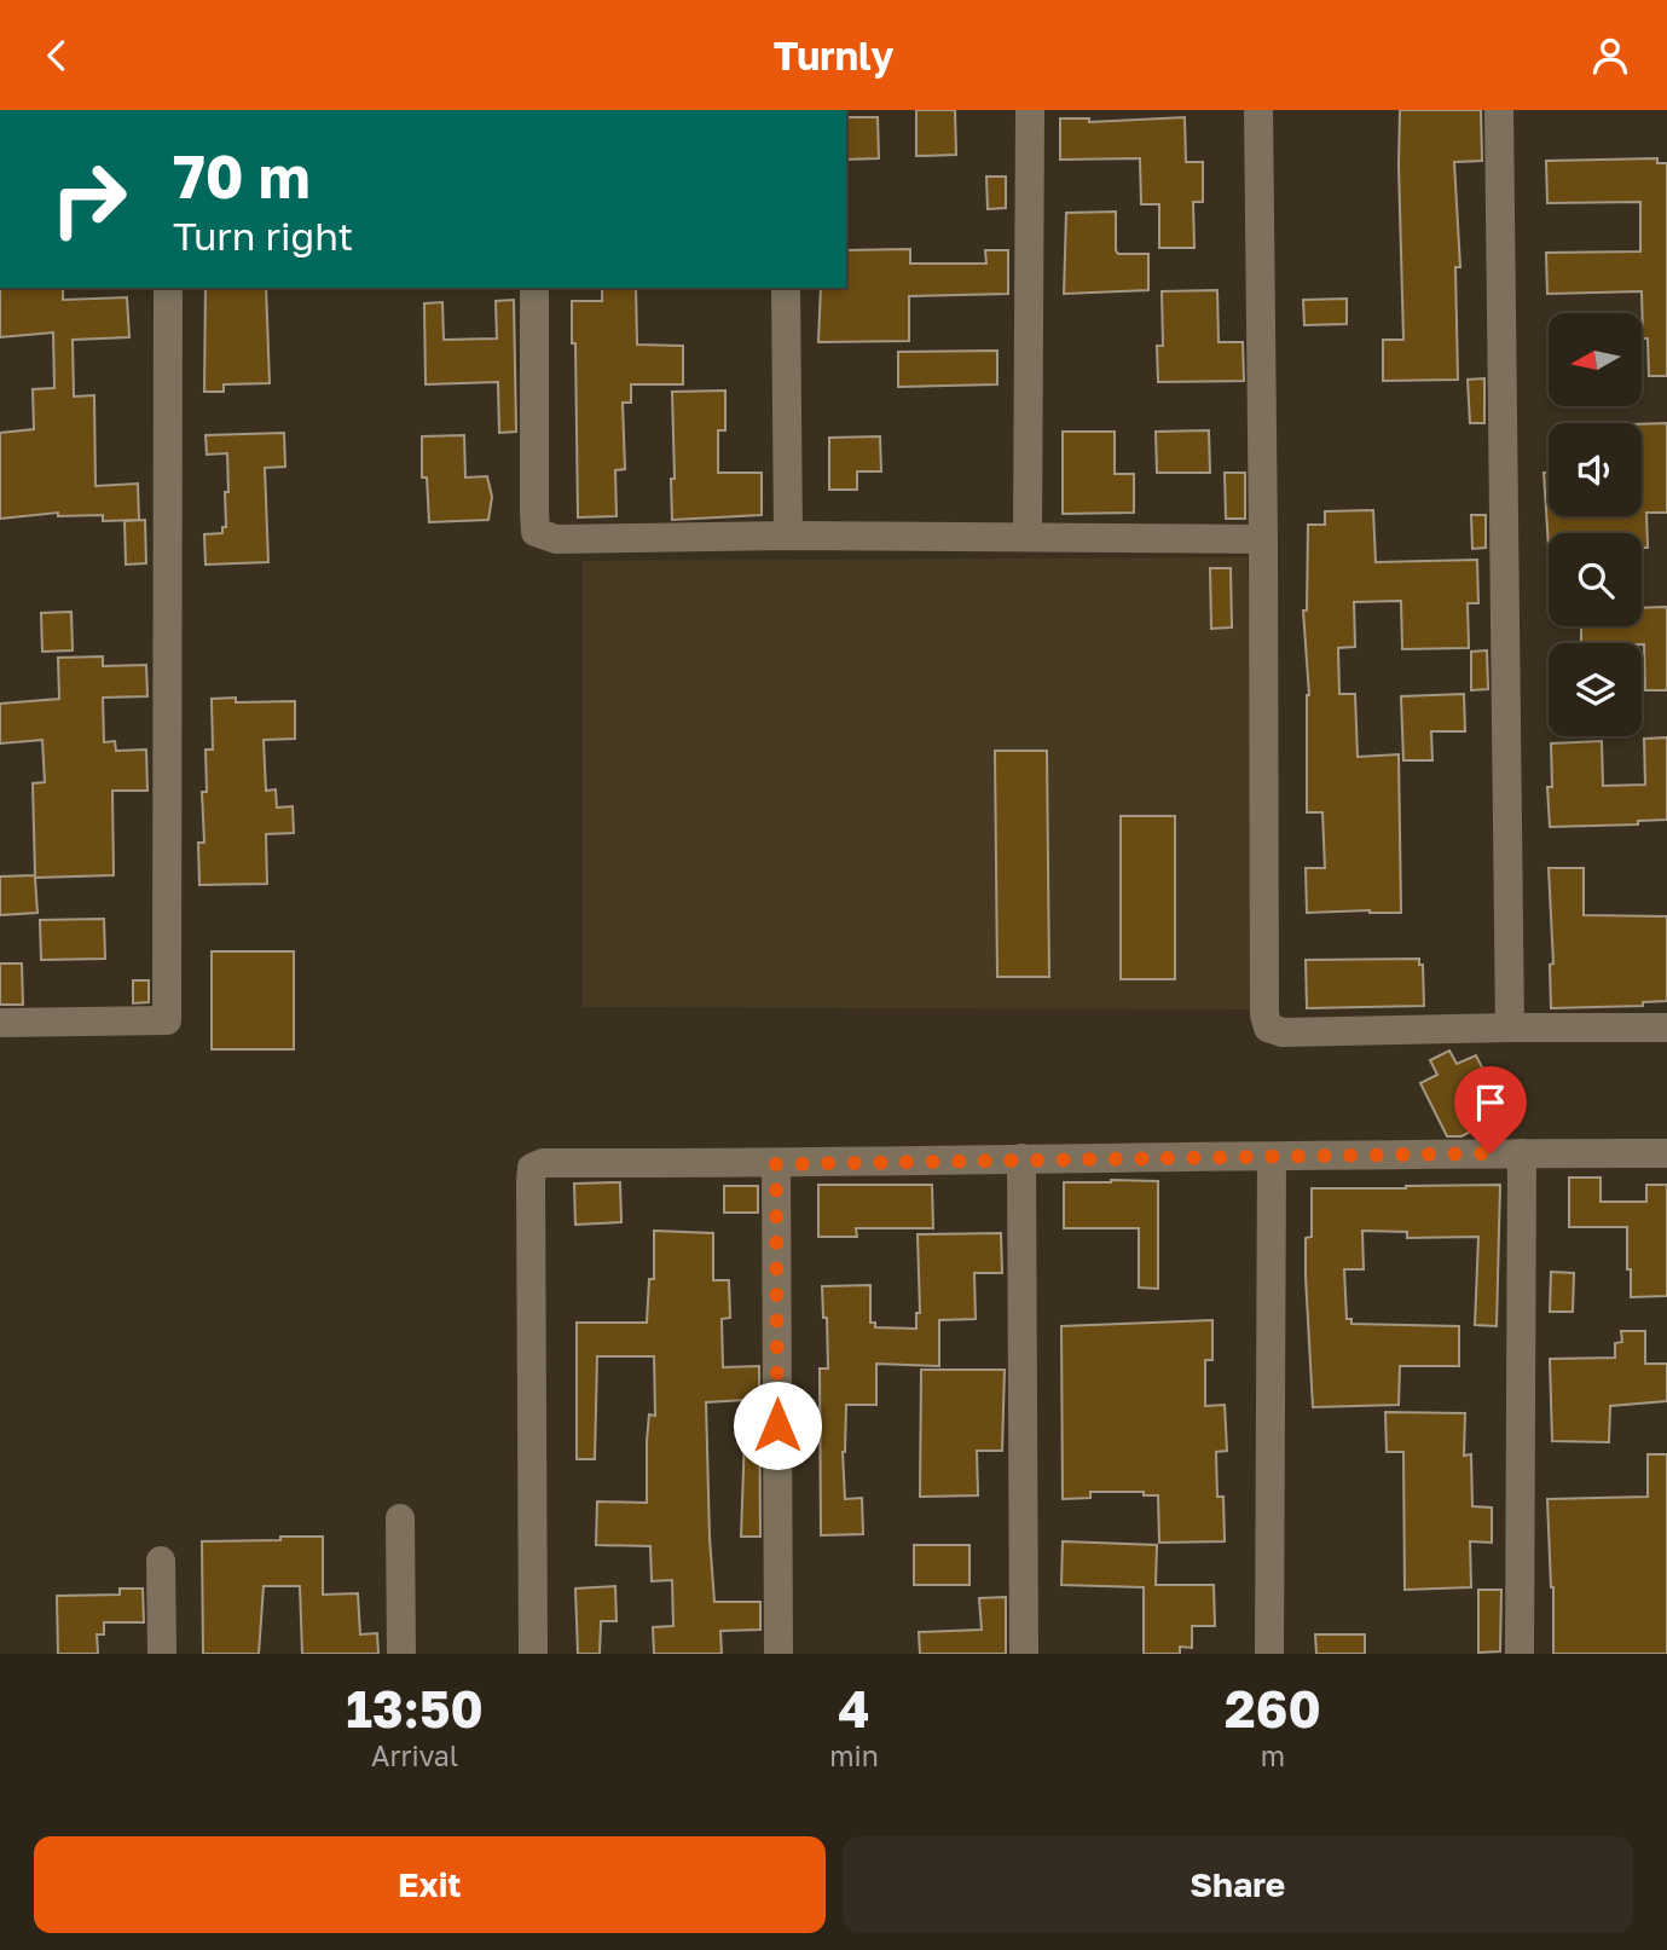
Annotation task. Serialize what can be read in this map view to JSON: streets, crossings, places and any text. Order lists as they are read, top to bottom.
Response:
{
  "north": "left",
  "page": {
    "header": "Turnly",
    "turn": ["70 m", "Turn right"],
    "eta": [
      "13:50",
      "Arrival",
      "4",
      "min",
      "260",
      "m"
    ],
    "buttons": ["Exit", "Share"]
  }
}
